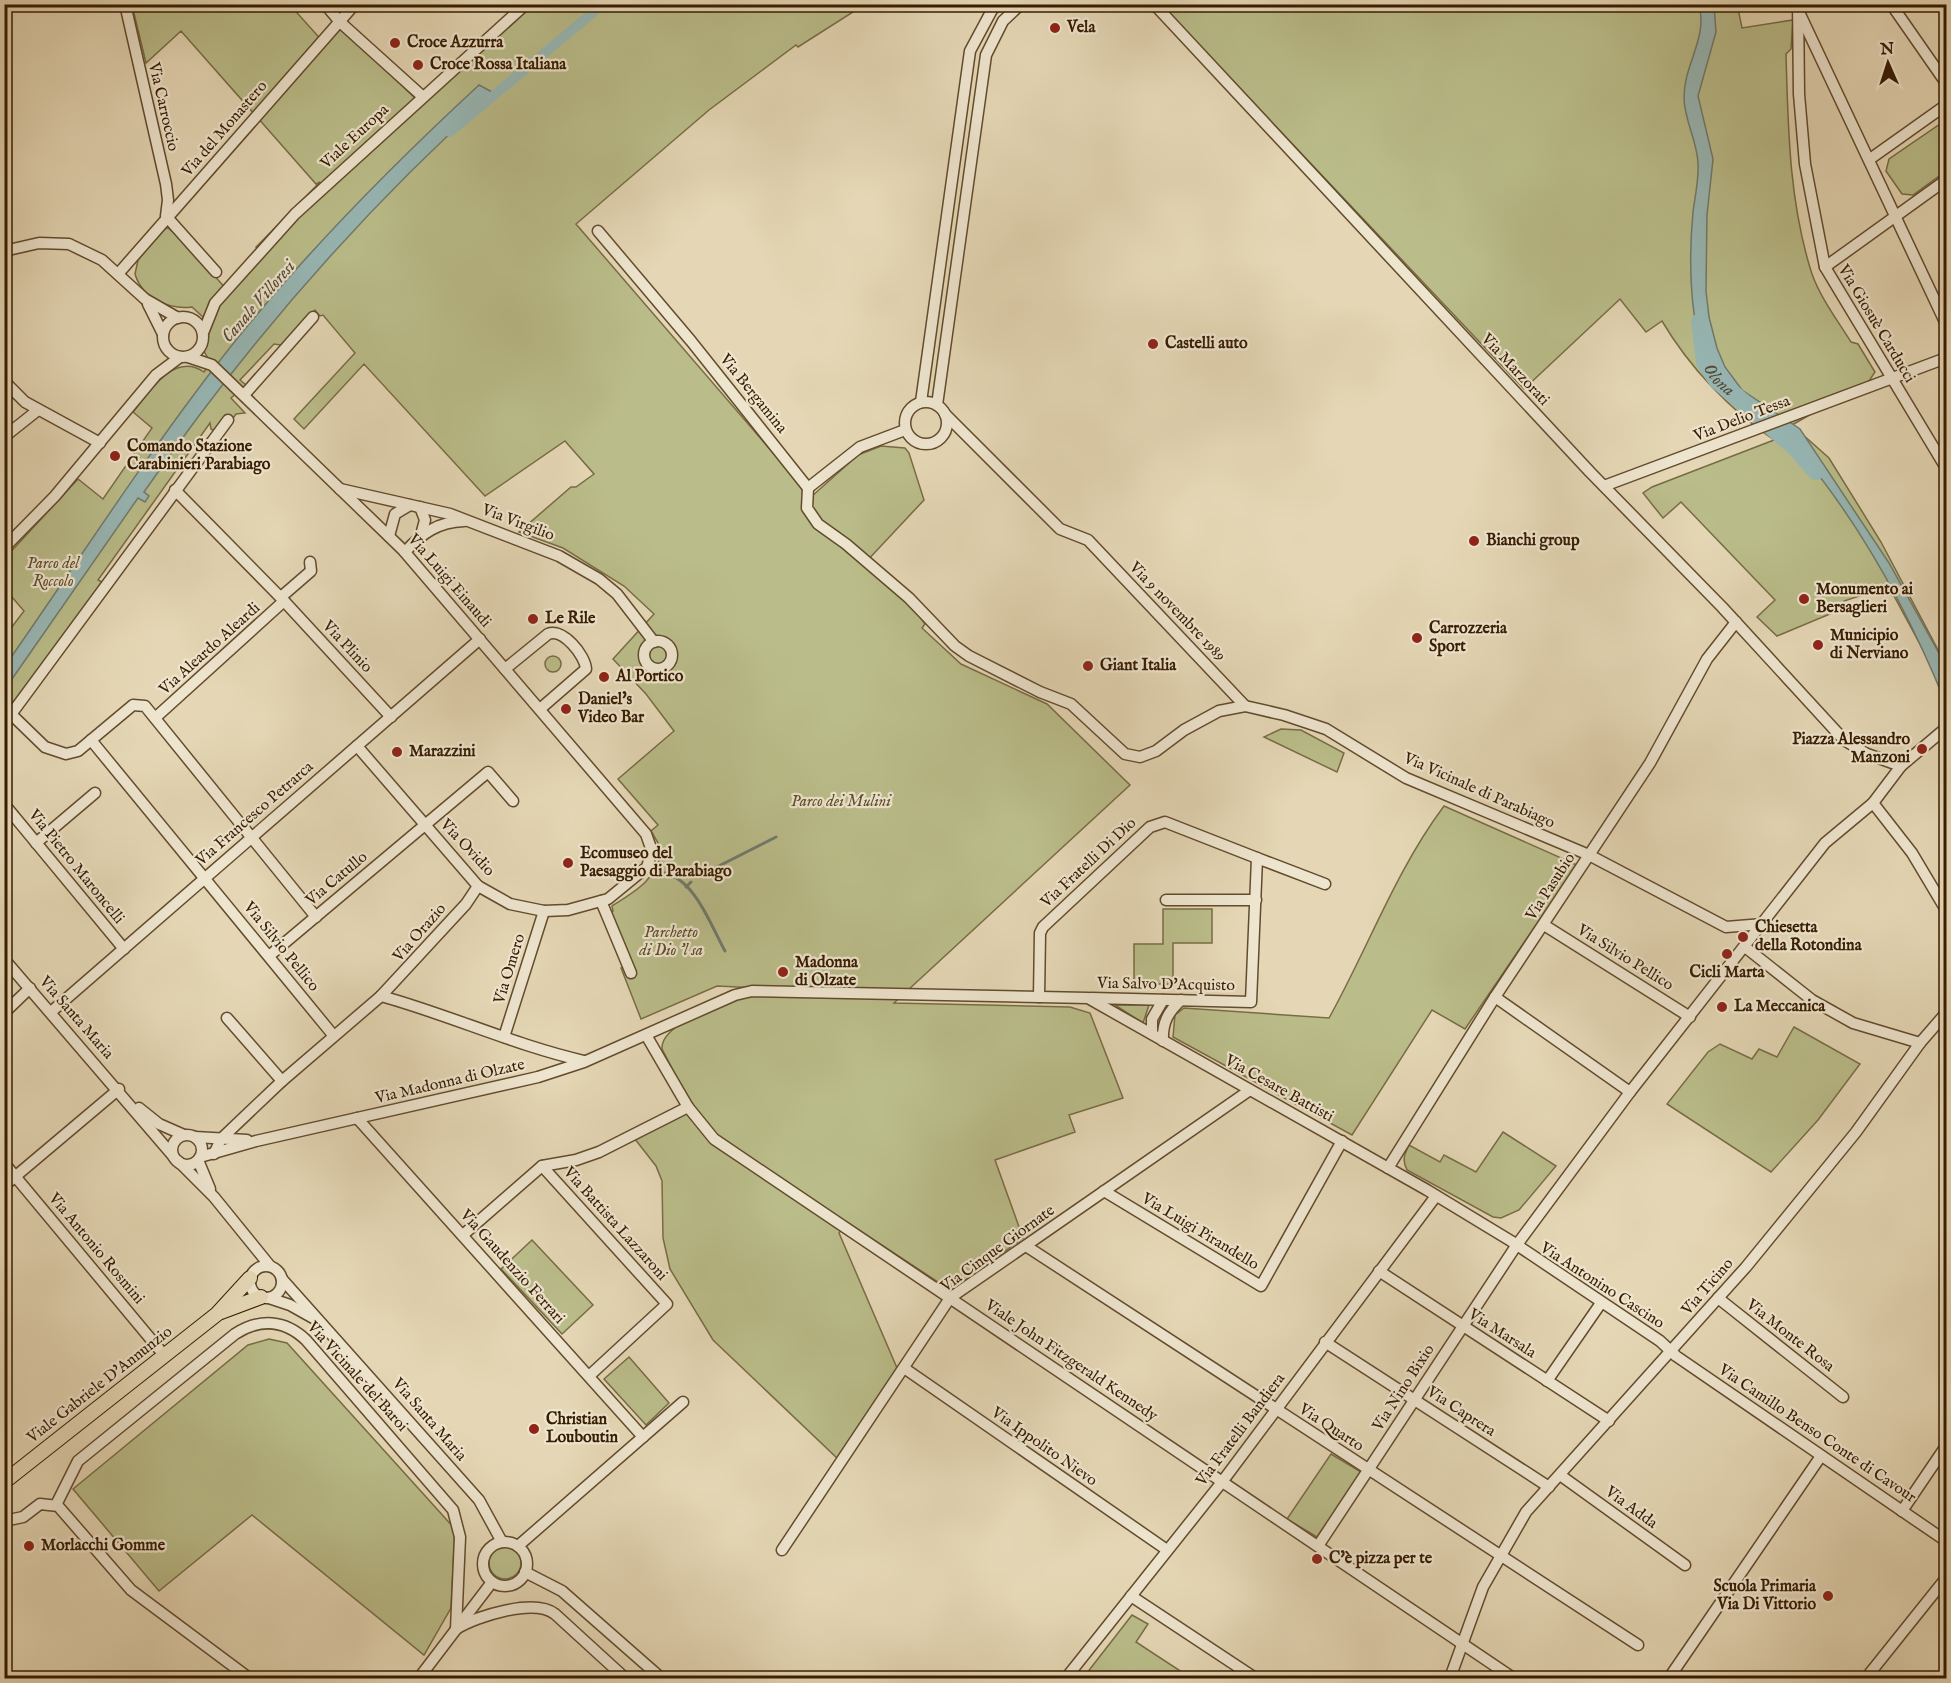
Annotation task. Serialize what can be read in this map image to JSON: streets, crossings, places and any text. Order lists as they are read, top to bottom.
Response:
{
  "streets": {
    "main road": ["Viale Gabriele D'Annunzio"],
    "street": [
      "Via Carroccio",
      "Via del Monastero",
      "Viale Europa",
      "Via Giosuè Carducci",
      "Via Marzorati",
      "Via Bergamina",
      "Via Delio Tessa",
      "Via Virgilio",
      "Via Luigi Einaudi",
      "Via 9 novembre 1989",
      "Via Plinio",
      "Via Aleardo Aleardi",
      "Via Vicinale di Parabiago",
      "Via Francesco Petrarca",
      "Via Ovidio",
      "Via Fratelli Di Dio",
      "Via Pietro Maroncelli",
      "Via Catullo",
      "Via Pasubio",
      "Via Orazio",
      "Via Silvio Pellico",
      "Via Omero",
      "Via Salvo D'Acquisto",
      "Via Santa Maria",
      "Via Madonna di Olzate",
      "Via Cesare Battisti",
      "Via Battista Lazzaroni",
      "Via Luigi Pirandello",
      "Via Antonio Rosmini",
      "Via Cinque Giornate",
      "Via Gaudenzio Ferrari",
      "Via Antonino Cascino",
      "Via Ticino",
      "Via Marsala",
      "Via Monte Rosa",
      "Viale John Fitzgerald Kennedy",
      "Via Vicinale del Baroi",
      "Via Nino Bixio",
      "Via Caprera",
      "Via Quarto",
      "Via Fratelli Bandiera",
      "Via Camillo Benso Conte di Cavour",
      "Via Ippolito Nievo",
      "Via Adda"
    ]
  },
  "crossings": [
    ["Via Carroccio", "Via del Monastero"],
    ["Viale Europa", "Via Luigi Einaudi"],
    ["Via Giosuè Carducci", "Via Delio Tessa"],
    ["Via Marzorati", "Via Delio Tessa"],
    ["Via Marzorati", "Via Pasubio"],
    ["Via Bergamina", "Via Vicinale di Parabiago"],
    ["Via Virgilio", "Via Luigi Einaudi"],
    ["Via Luigi Einaudi", "Via Francesco Petrarca"],
    ["Via Luigi Einaudi", "Via Ovidio"],
    ["Via 9 novembre 1989", "Via Vicinale di Parabiago"],
    ["Via Plinio", "Via Aleardo Aleardi"],
    ["Via Plinio", "Via Francesco Petrarca"],
    ["Via Vicinale di Parabiago", "Via Pasubio"],
    ["Via Francesco Petrarca", "Via Ovidio"],
    ["Via Francesco Petrarca", "Via Pietro Maroncelli"],
    ["Via Francesco Petrarca", "Via Silvio Pellico"],
    ["Via Francesco Petrarca", "Via Santa Maria"],
    ["Via Ovidio", "Via Catullo"],
    ["Via Ovidio", "Via Orazio"],
    ["Via Ovidio", "Via Omero"],
    ["Via Fratelli Di Dio", "Via Salvo D'Acquisto"],
    ["Via Fratelli Di Dio", "Via Cesare Battisti"],
    ["Via Catullo", "Via Silvio Pellico"],
    ["Via Pasubio", "Via Silvio Pellico"],
    ["Via Pasubio", "Via Cesare Battisti"],
    ["Via Orazio", "Via Silvio Pellico"],
    ["Via Orazio", "Via Madonna di Olzate"],
    ["Via Salvo D'Acquisto", "Via Cesare Battisti"],
    ["Via Santa Maria", "Via Madonna di Olzate"],
    ["Via Santa Maria", "Viale Gabriele D'Annunzio"],
    ["Via Madonna di Olzate", "Via Cesare Battisti"],
    ["Via Madonna di Olzate", "Via Gaudenzio Ferrari"],
    ["Via Madonna di Olzate", "Viale John Fitzgerald Kennedy"],
    ["Via Cesare Battisti", "Via Luigi Pirandello"],
    ["Via Cesare Battisti", "Via Cinque Giornate"],
    ["Via Cesare Battisti", "Via Antonino Cascino"],
    ["Via Cesare Battisti", "Viale John Fitzgerald Kennedy"],
    ["Via Cesare Battisti", "Via Nino Bixio"],
    ["Via Cesare Battisti", "Via Fratelli Bandiera"],
    ["Via Battista Lazzaroni", "Via Gaudenzio Ferrari"],
    ["Via Luigi Pirandello", "Via Cinque Giornate"],
    ["Via Antonio Rosmini", "Viale Gabriele D'Annunzio"],
    ["Via Cinque Giornate", "Viale John Fitzgerald Kennedy"],
    ["Via Cinque Giornate", "Via Quarto"],
    ["Via Cinque Giornate", "Via Ippolito Nievo"],
    ["Via Antonino Cascino", "Via Ticino"],
    ["Via Antonino Cascino", "Via Nino Bixio"],
    ["Via Antonino Cascino", "Via Camillo Benso Conte di Cavour"],
    ["Via Ticino", "Via Marsala"],
    ["Via Ticino", "Via Monte Rosa"],
    ["Via Ticino", "Viale John Fitzgerald Kennedy"],
    ["Via Ticino", "Via Caprera"],
    ["Via Ticino", "Via Quarto"],
    ["Via Ticino", "Via Camillo Benso Conte di Cavour"],
    ["Via Ticino", "Via Adda"],
    ["Via Marsala", "Via Nino Bixio"],
    ["Via Marsala", "Via Fratelli Bandiera"],
    ["Viale John Fitzgerald Kennedy", "Via Nino Bixio"],
    ["Viale John Fitzgerald Kennedy", "Via Fratelli Bandiera"],
    ["Via Nino Bixio", "Via Caprera"],
    ["Via Nino Bixio", "Via Quarto"],
    ["Via Caprera", "Via Fratelli Bandiera"],
    ["Via Quarto", "Via Fratelli Bandiera"],
    ["Via Fratelli Bandiera", "Via Ippolito Nievo"]
  ],
  "water": ["Canale Villoresi", "Olona"],
  "parks": ["Parco del Roccolo", "Parco dei Mulini", "Parchetto di Dio 'l sa"],
  "places": [
    "Vela",
    "Croce Azzurra",
    "Croce Rossa Italiana",
    "Castelli auto",
    "Comando Stazione Carabinieri Parabiago",
    "Bianchi group",
    "Monumento ai Bersaglieri",
    "Le Rile",
    "Carrozzeria Sport",
    "Municipio di Nerviano",
    "Giant Italia",
    "Al Portico",
    "Daniel's Video Bar",
    "Piazza Alessandro Manzoni",
    "Marazzini",
    "Ecomuseo del Paesaggio di Parabiago",
    "Chiesetta della Rotondina",
    "Cicli Marta",
    "Madonna di Olzate",
    "La Meccanica",
    "Christian Louboutin",
    "Morlacchi Gomme",
    "C'è pizza per te",
    "Scuola Primaria Via Di Vittorio"
  ],
  "north": "top"
}
